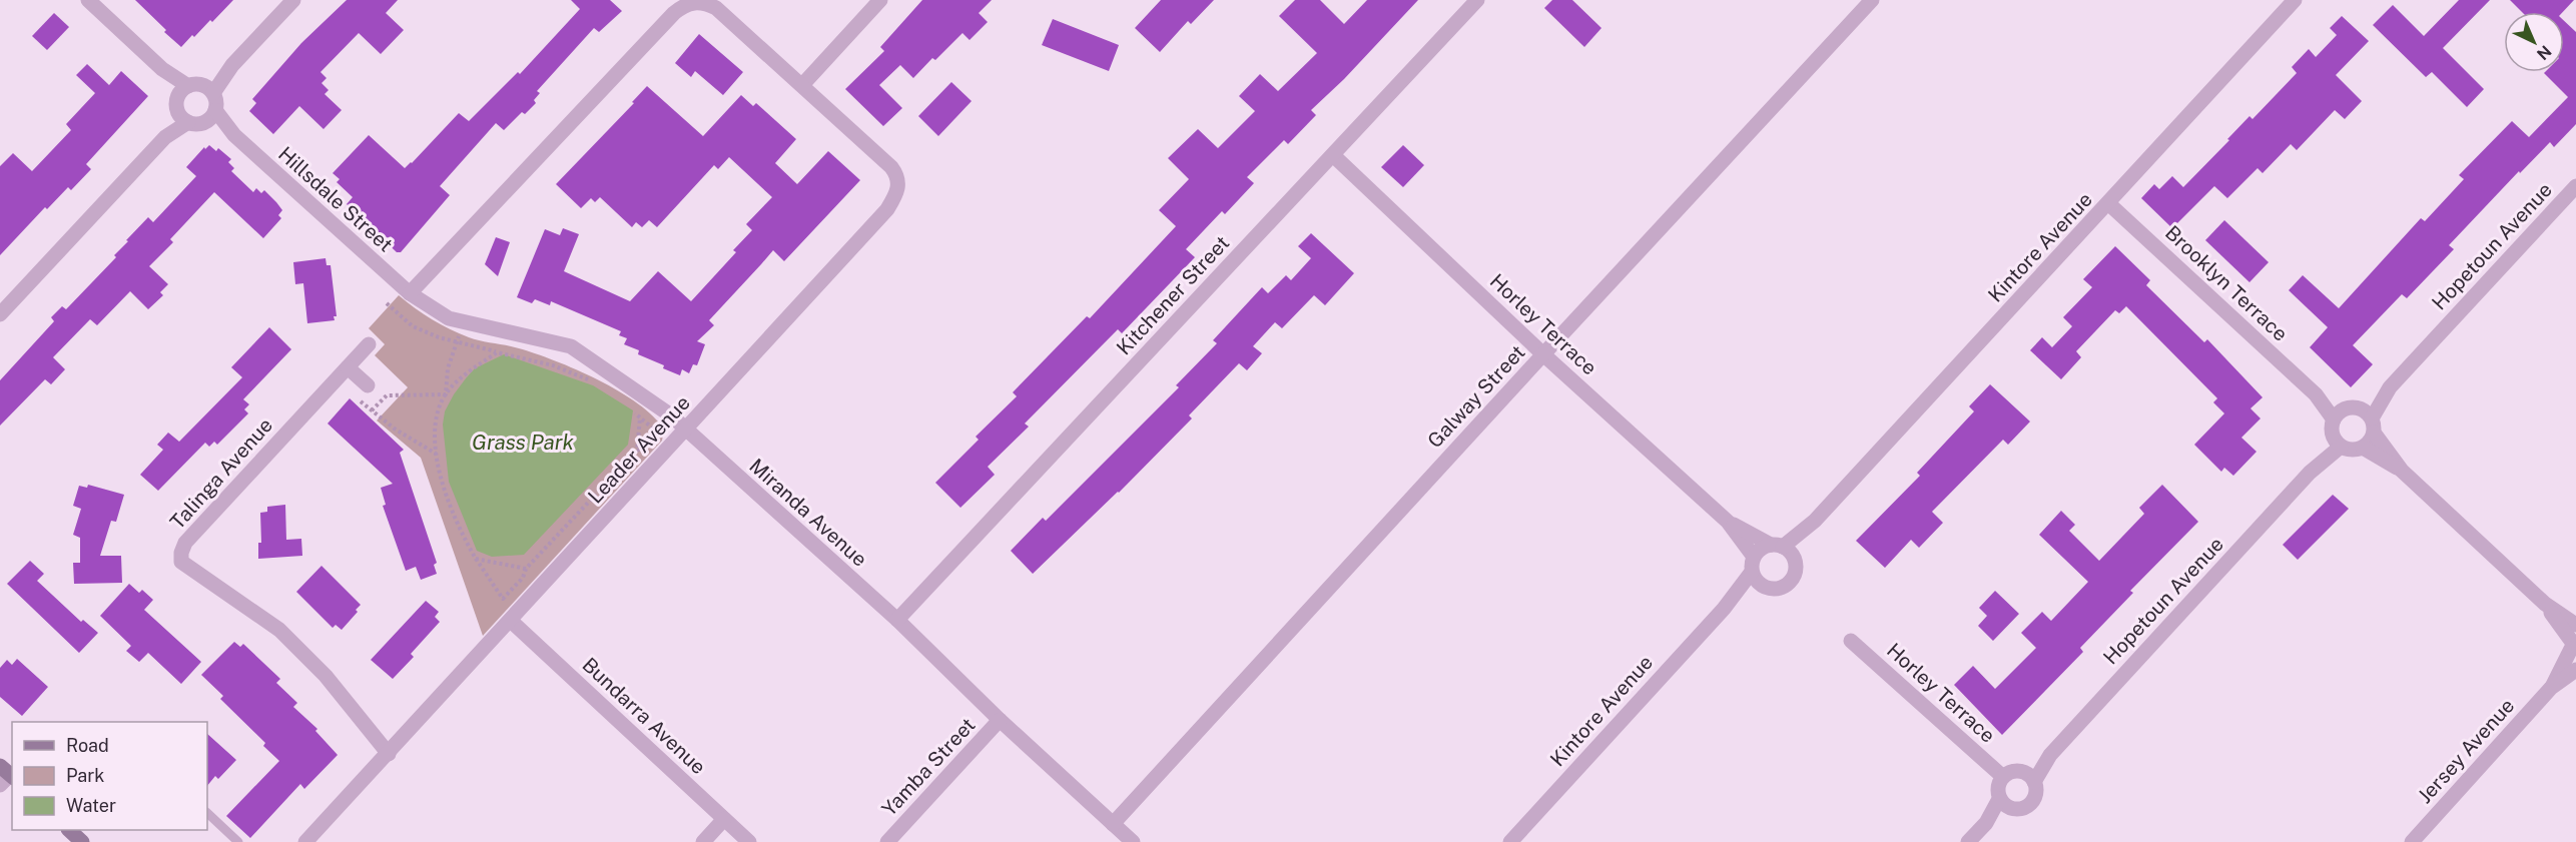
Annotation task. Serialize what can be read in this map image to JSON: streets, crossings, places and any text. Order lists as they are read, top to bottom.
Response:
{
  "streets": {
    "street": [
      "Hillsdale Street",
      "Hopetoun Avenue",
      "Kintore Avenue",
      "Brooklyn Terrace",
      "Kitchener Street",
      "Horley Terrace",
      "Galway Street",
      "Leader Avenue",
      "Talinga Avenue",
      "Miranda Avenue",
      "Bundarra Avenue",
      "Jersey Avenue",
      "Yamba Street"
    ]
  },
  "crossings": [
    ["Hillsdale Street", "Leader Avenue"],
    ["Hillsdale Street", "Miranda Avenue"],
    ["Hopetoun Avenue", "Brooklyn Terrace"],
    ["Hopetoun Avenue", "Horley Terrace"],
    ["Kintore Avenue", "Brooklyn Terrace"],
    ["Kintore Avenue", "Horley Terrace"],
    ["Kitchener Street", "Horley Terrace"],
    ["Kitchener Street", "Miranda Avenue"],
    ["Horley Terrace", "Galway Street"],
    ["Galway Street", "Miranda Avenue"],
    ["Leader Avenue", "Talinga Avenue"],
    ["Leader Avenue", "Miranda Avenue"],
    ["Leader Avenue", "Bundarra Avenue"],
    ["Miranda Avenue", "Yamba Street"]
  ],
  "water": ["Grass Park"],
  "legend": ["Road", "Park", "Water"],
  "north": "bottom right"
}
